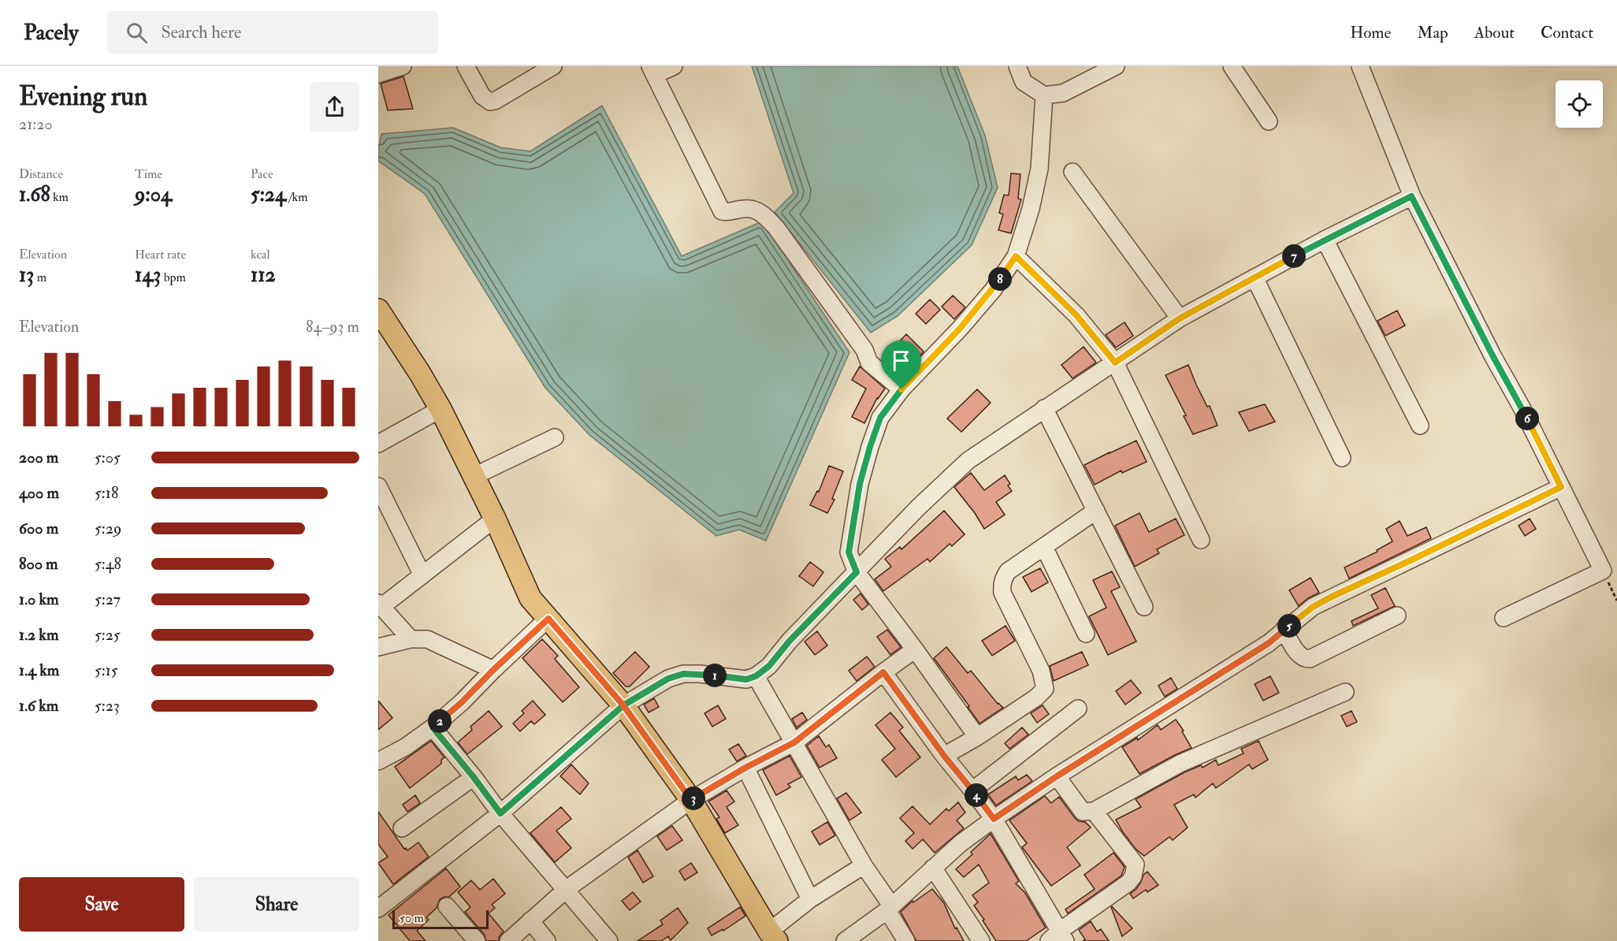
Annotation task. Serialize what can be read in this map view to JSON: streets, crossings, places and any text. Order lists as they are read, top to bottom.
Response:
{
  "scale_bar": "50 m",
  "page": {
    "header": "Pacely",
    "search": "Search here",
    "nav": [
      "Home",
      "Map",
      "About",
      "Contact"
    ],
    "heading": ["Evening run", "21:20"],
    "stats": [
      ["Distance", "1.68 km"],
      ["Time", "9:04"],
      ["Pace", "5:24 /km"],
      ["Elevation", "13 m"],
      ["Heart rate", "143 bpm"],
      ["kcal", "112"]
    ],
    "pins": [
      "7",
      "8",
      "6",
      "5",
      "1",
      "2",
      "4",
      "3"
    ],
    "chart": ["Elevation", "84–93 m"],
    "list": [
      {
        "name": "200 m",
        "note": "5:05"
      },
      {
        "name": "400 m",
        "note": "5:18"
      },
      {
        "name": "600 m",
        "note": "5:29"
      },
      {
        "name": "800 m",
        "note": "5:48"
      },
      {
        "name": "1.0 km",
        "note": "5:27"
      },
      {
        "name": "1.2 km",
        "note": "5:25"
      },
      {
        "name": "1.4 km",
        "note": "5:15"
      },
      {
        "name": "1.6 km",
        "note": "5:23"
      }
    ],
    "buttons": ["Save", "Share"],
    "scale": "50 m"
  }
}
